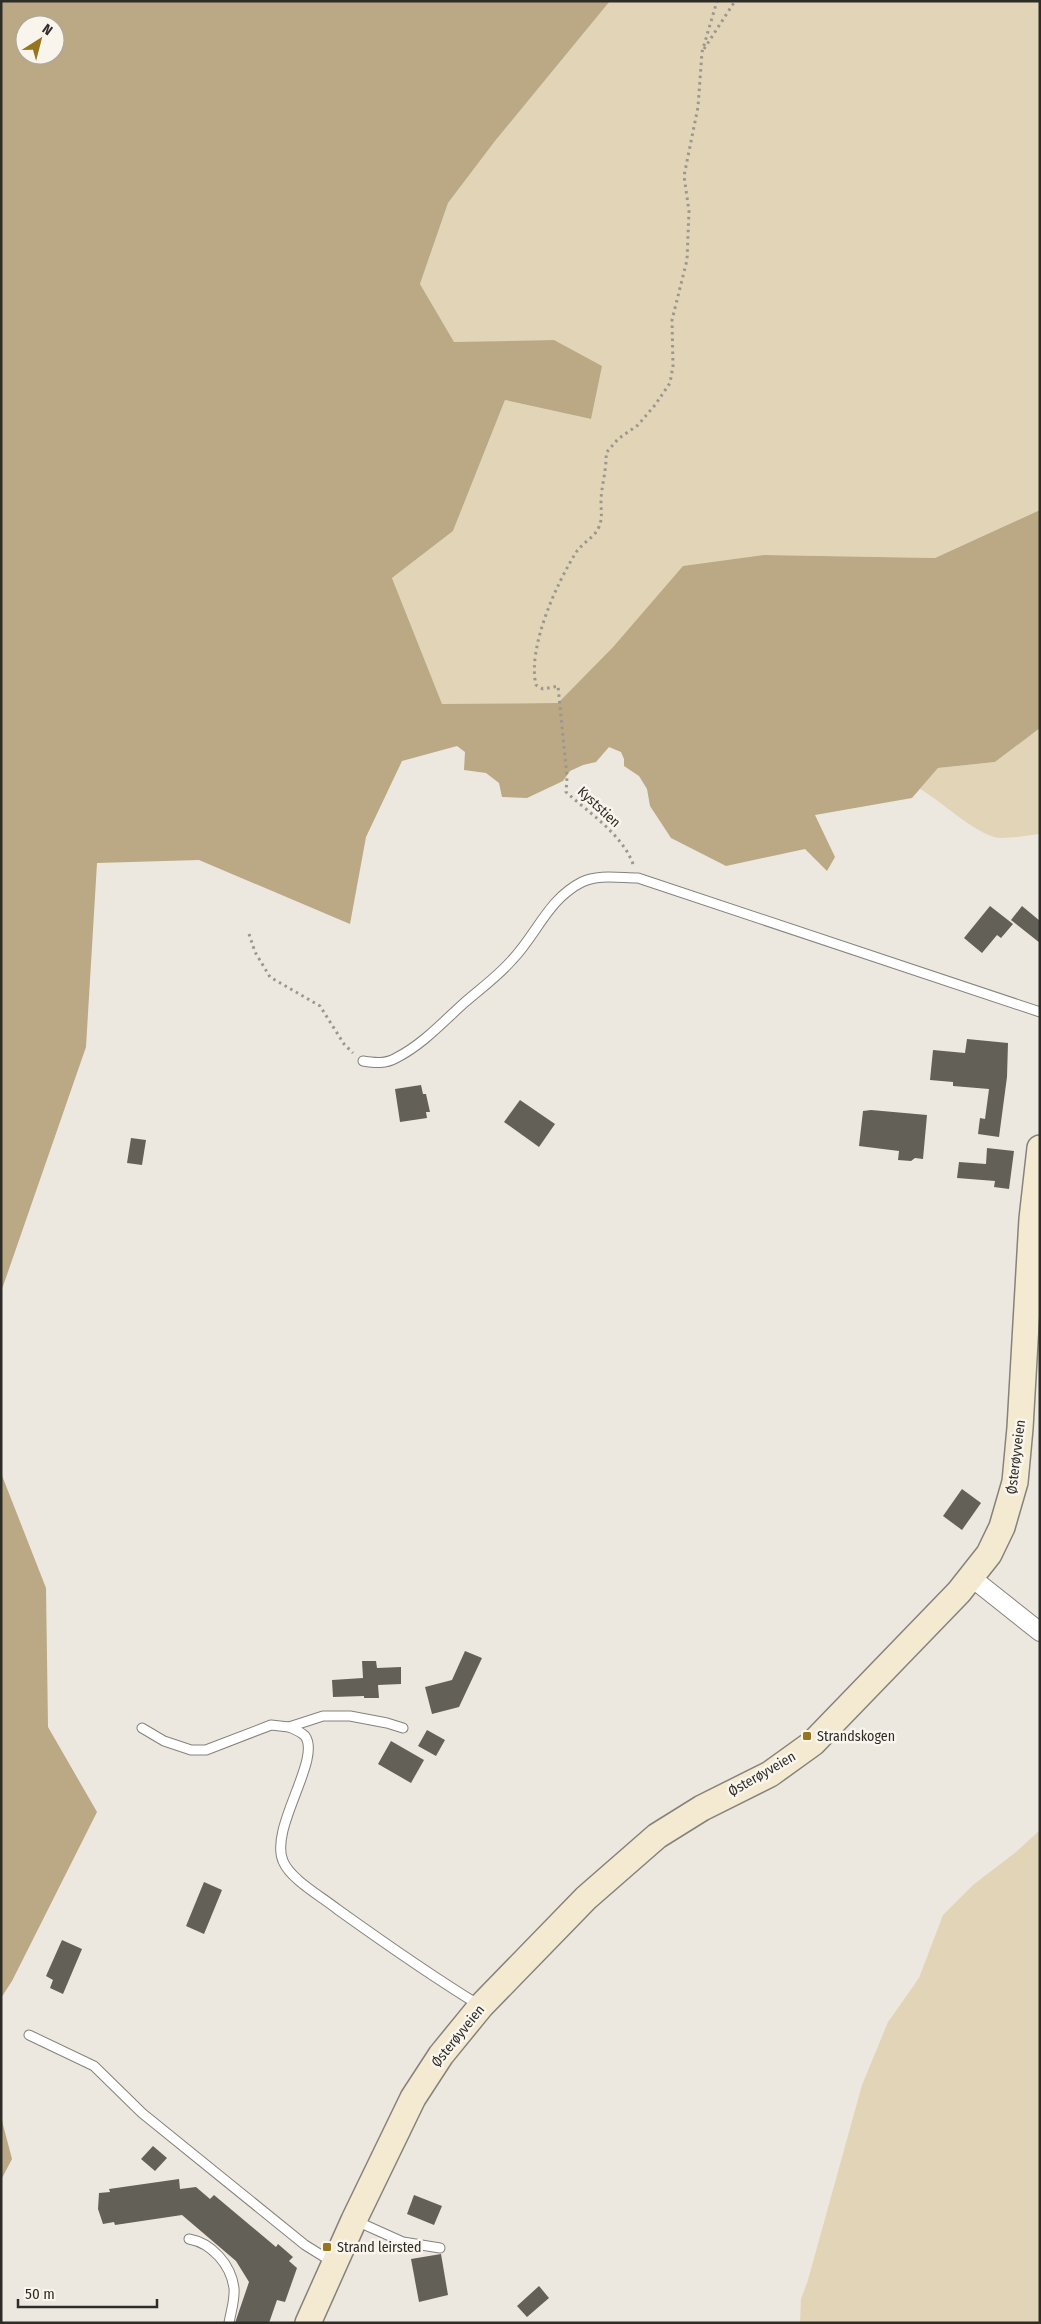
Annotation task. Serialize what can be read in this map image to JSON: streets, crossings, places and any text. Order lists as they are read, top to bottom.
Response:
{
  "streets": {
    "main road": ["Østerøyveien"],
    "path": ["Kyststien"]
  },
  "places": {
    "transit": ["Strandskogen", "Strand leirsted"]
  },
  "scale_bar": "50 m",
  "north": "top right"
}
